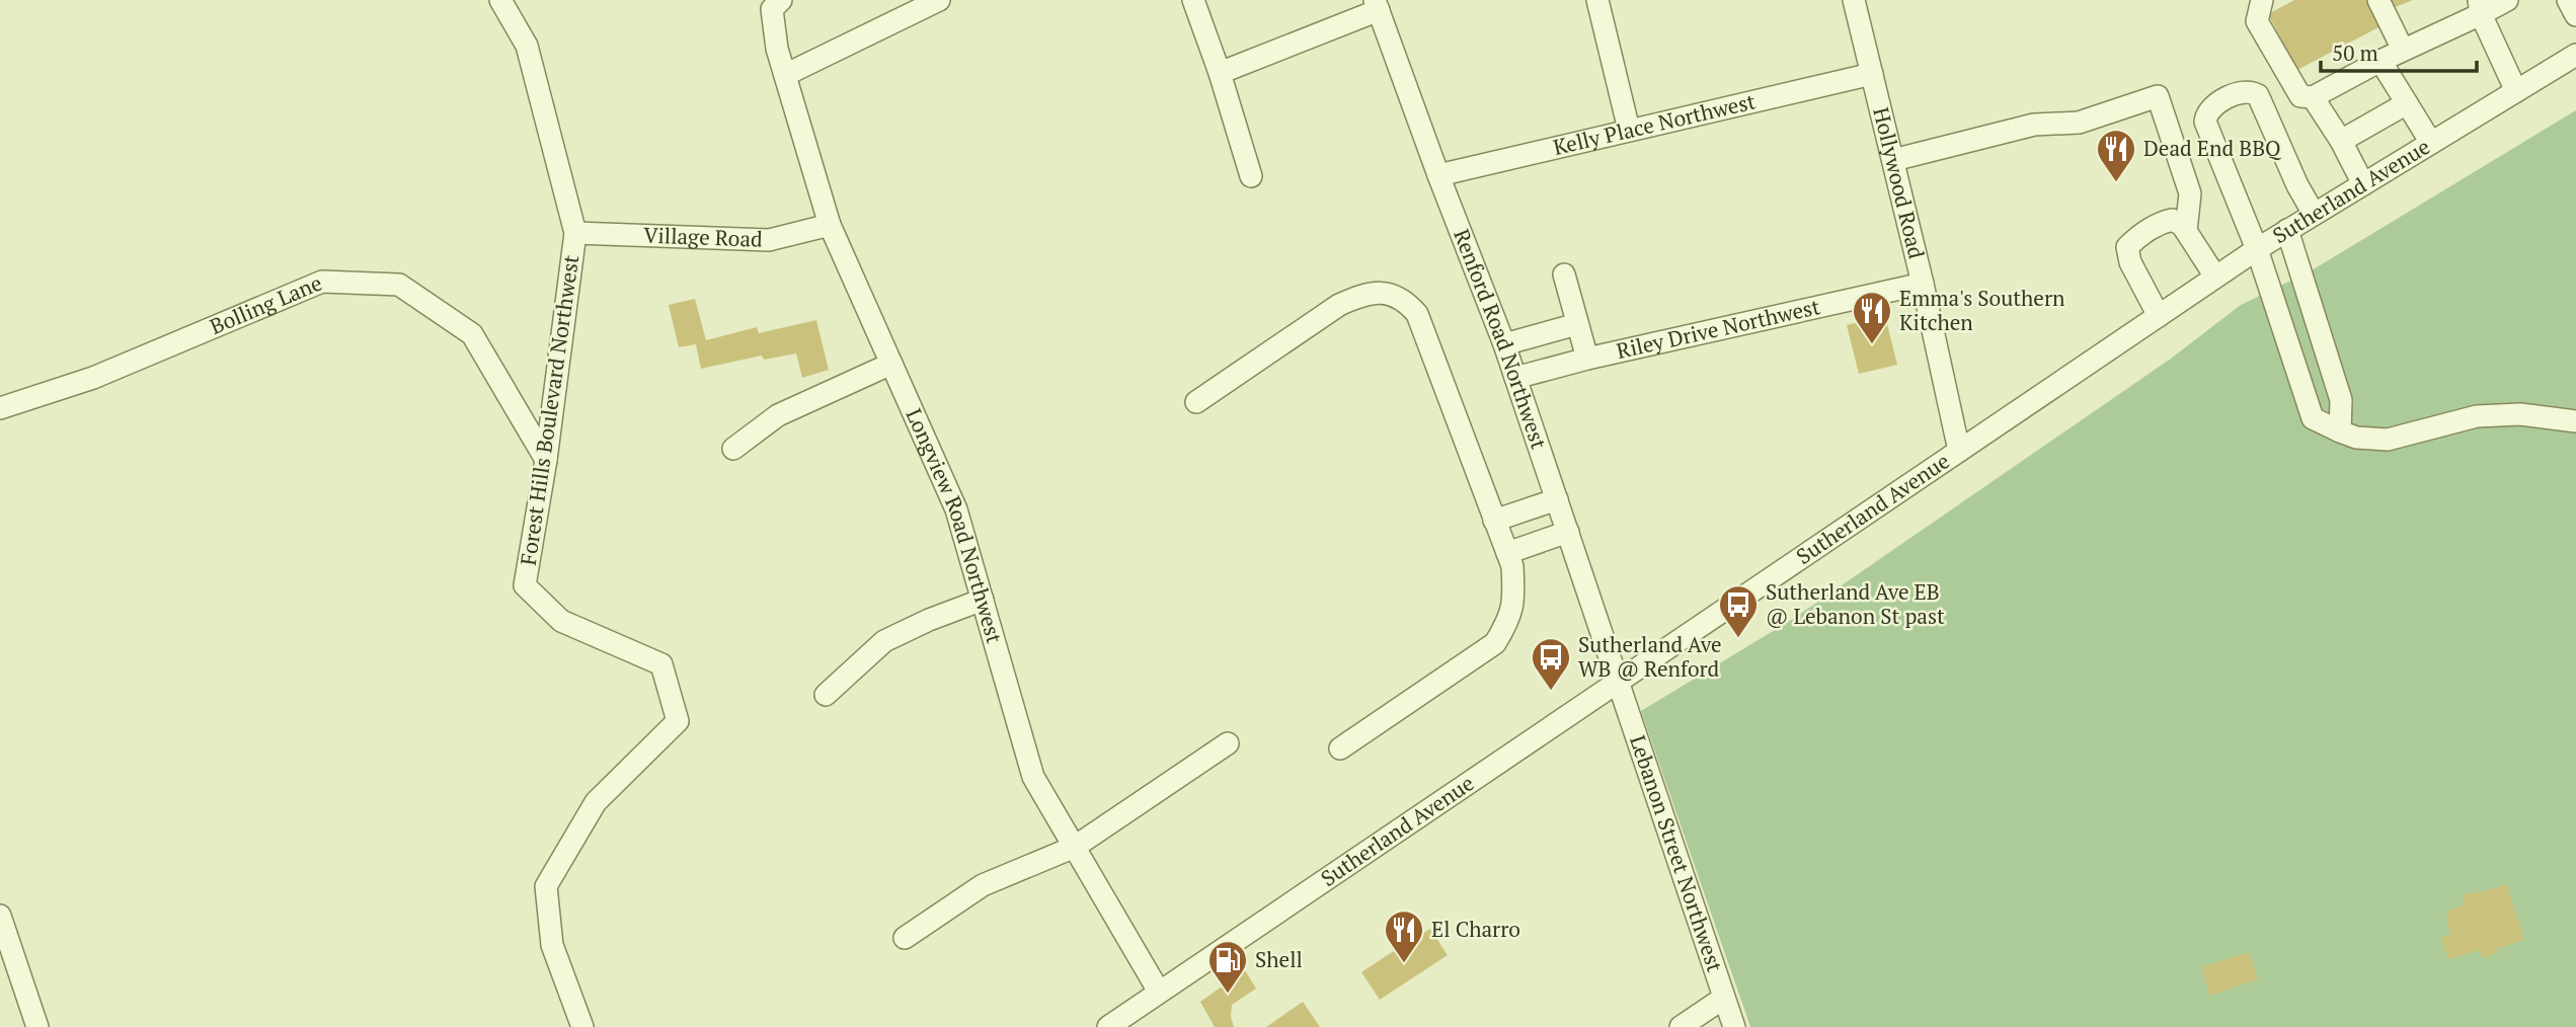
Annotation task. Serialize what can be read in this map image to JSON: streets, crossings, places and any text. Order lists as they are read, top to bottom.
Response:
{
  "streets": {
    "street": [
      "Kelly Place Northwest",
      "Hollywood Road",
      "Sutherland Avenue",
      "Village Road",
      "Bolling Lane",
      "Riley Drive Northwest",
      "Renford Road Northwest",
      "Forest Hills Boulevard Northwest",
      "Longview Road Northwest",
      "Lebanon Street Northwest"
    ]
  },
  "crossings": [
    ["Kelly Place Northwest", "Hollywood Road"],
    ["Kelly Place Northwest", "Renford Road Northwest"],
    ["Hollywood Road", "Sutherland Avenue"],
    ["Hollywood Road", "Riley Drive Northwest"],
    ["Sutherland Avenue", "Renford Road Northwest"],
    ["Sutherland Avenue", "Longview Road Northwest"],
    ["Sutherland Avenue", "Lebanon Street Northwest"],
    ["Village Road", "Forest Hills Boulevard Northwest"],
    ["Village Road", "Longview Road Northwest"],
    ["Bolling Lane", "Forest Hills Boulevard Northwest"],
    ["Riley Drive Northwest", "Renford Road Northwest"],
    ["Renford Road Northwest", "Lebanon Street Northwest"]
  ],
  "places": {
    "restaurant": ["Dead End BBQ", "Emma's Southern Kitchen", "El Charro"],
    "bus stop": ["Sutherland Ave EB @ Lebanon St past", "Sutherland Ave WB @ Renford"],
    "fuel station": ["Shell"]
  },
  "scale_bar": "50 m"
}
